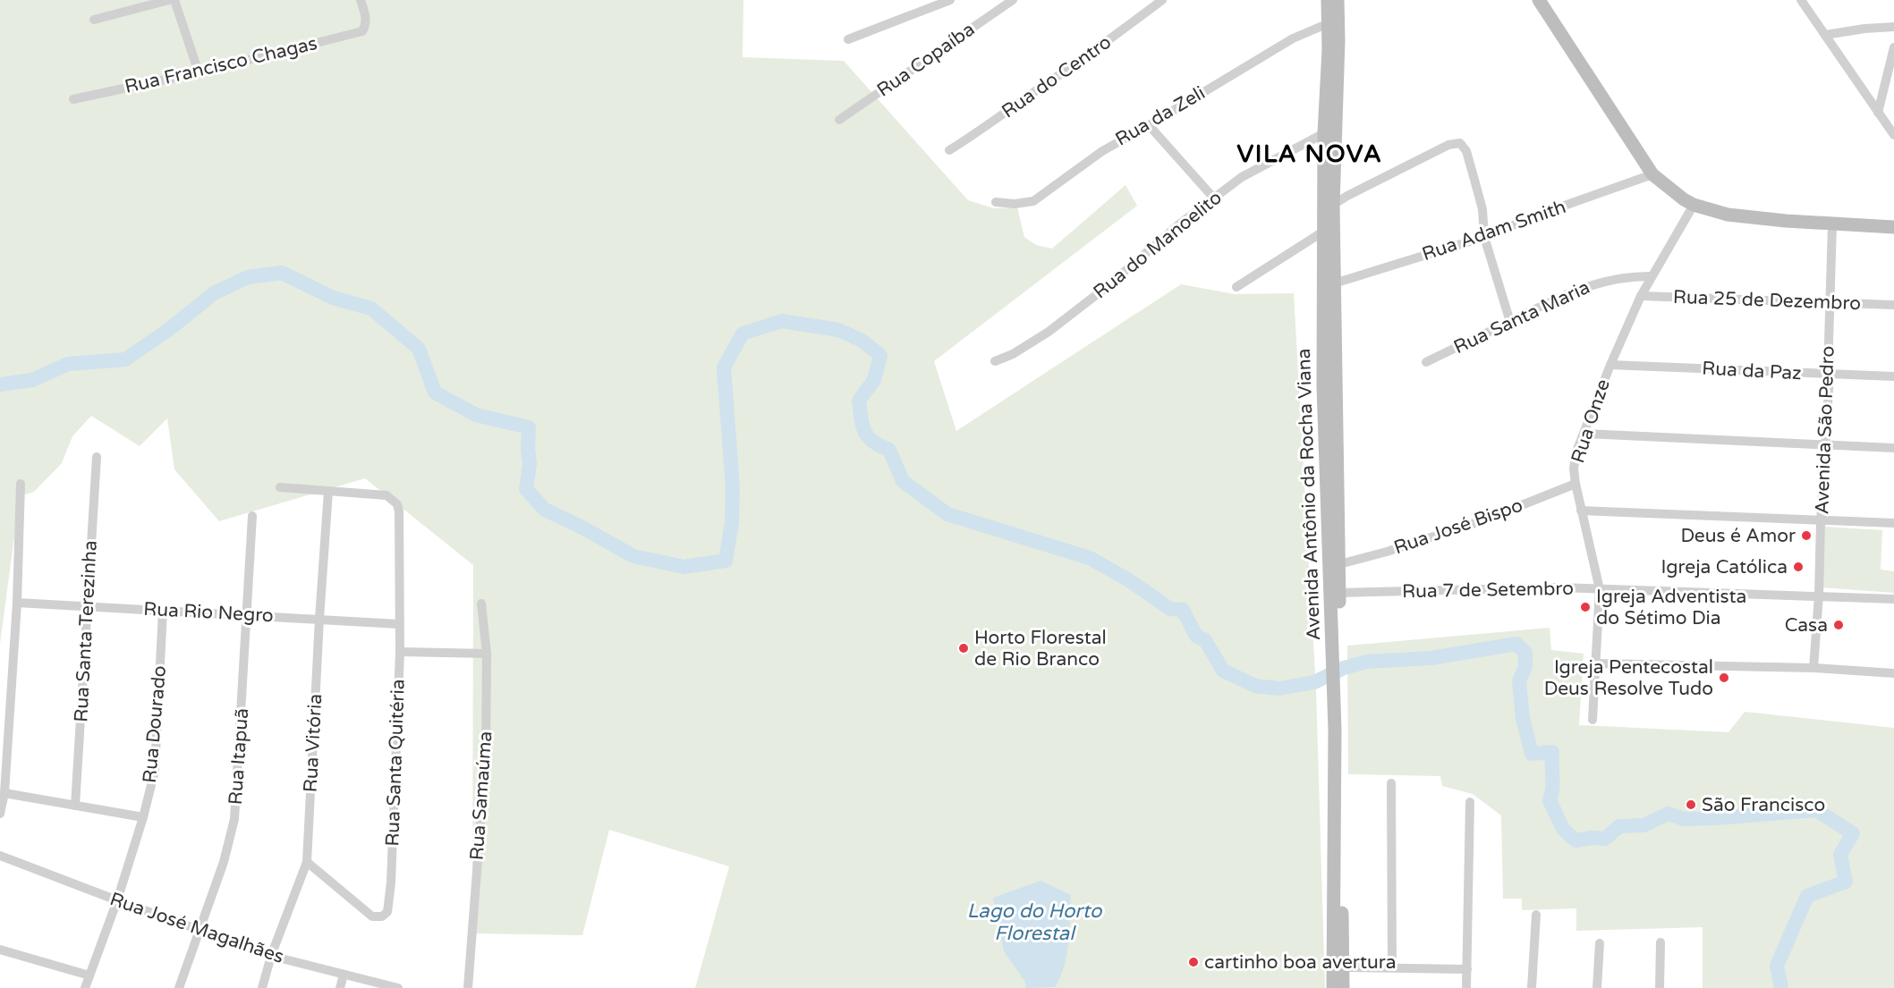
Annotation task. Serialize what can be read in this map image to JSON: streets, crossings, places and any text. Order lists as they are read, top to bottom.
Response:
{
  "streets": {
    "main road": ["Avenida Antônio da Rocha Viana"],
    "street": [
      "Rua Copaíba",
      "Rua Francisco Chagas",
      "Rua do Centro",
      "Rua da Zeli",
      "Rua Adam Smith",
      "Rua do Manoelito",
      "Rua 25 de Dezembro",
      "Rua Santa Maria",
      "Rua da Paz",
      "Rua Onze",
      "Avenida São Pedro",
      "Rua José Bispo",
      "Rua 7 de Setembro",
      "Rua Rio Negro",
      "Rua Santa Terezinha",
      "Rua Dourado",
      "Rua Vitória",
      "Rua Itapuã",
      "Rua Santa Quitéria",
      "Rua Samaúma",
      "Rua José Magalhães"
    ]
  },
  "crossings": [
    ["Rua da Zeli", "Avenida Antônio da Rocha Viana"],
    ["Rua Adam Smith", "Avenida Antônio da Rocha Viana"],
    ["Rua do Manoelito", "Avenida Antônio da Rocha Viana"],
    ["Rua 25 de Dezembro", "Rua Onze"],
    ["Rua 25 de Dezembro", "Avenida São Pedro"],
    ["Rua Santa Maria", "Rua Onze"],
    ["Rua da Paz", "Rua Onze"],
    ["Rua da Paz", "Avenida São Pedro"],
    ["Rua Onze", "Rua José Bispo"],
    ["Rua Onze", "Rua 7 de Setembro"],
    ["Avenida São Pedro", "Rua 7 de Setembro"],
    ["Avenida Antônio da Rocha Viana", "Rua José Bispo"],
    ["Avenida Antônio da Rocha Viana", "Rua 7 de Setembro"],
    ["Rua Rio Negro", "Rua Santa Terezinha"],
    ["Rua Rio Negro", "Rua Dourado"],
    ["Rua Rio Negro", "Rua Vitória"],
    ["Rua Rio Negro", "Rua Itapuã"],
    ["Rua Rio Negro", "Rua Santa Quitéria"],
    ["Rua Dourado", "Rua José Magalhães"],
    ["Rua Vitória", "Rua Santa Quitéria"],
    ["Rua Vitória", "Rua José Magalhães"],
    ["Rua Itapuã", "Rua José Magalhães"]
  ],
  "districts": ["VILA NOVA"],
  "water": ["Lago do Horto Florestal"],
  "places": [
    "Deus é Amor",
    "Igreja Católica",
    "Igreja Adventista do Sétimo Dia",
    "Casa",
    "Horto Florestal de Rio Branco",
    "Igreja Pentecostal Deus Resolve Tudo",
    "São Francisco",
    "cartinho boa avertura"
  ]
}
